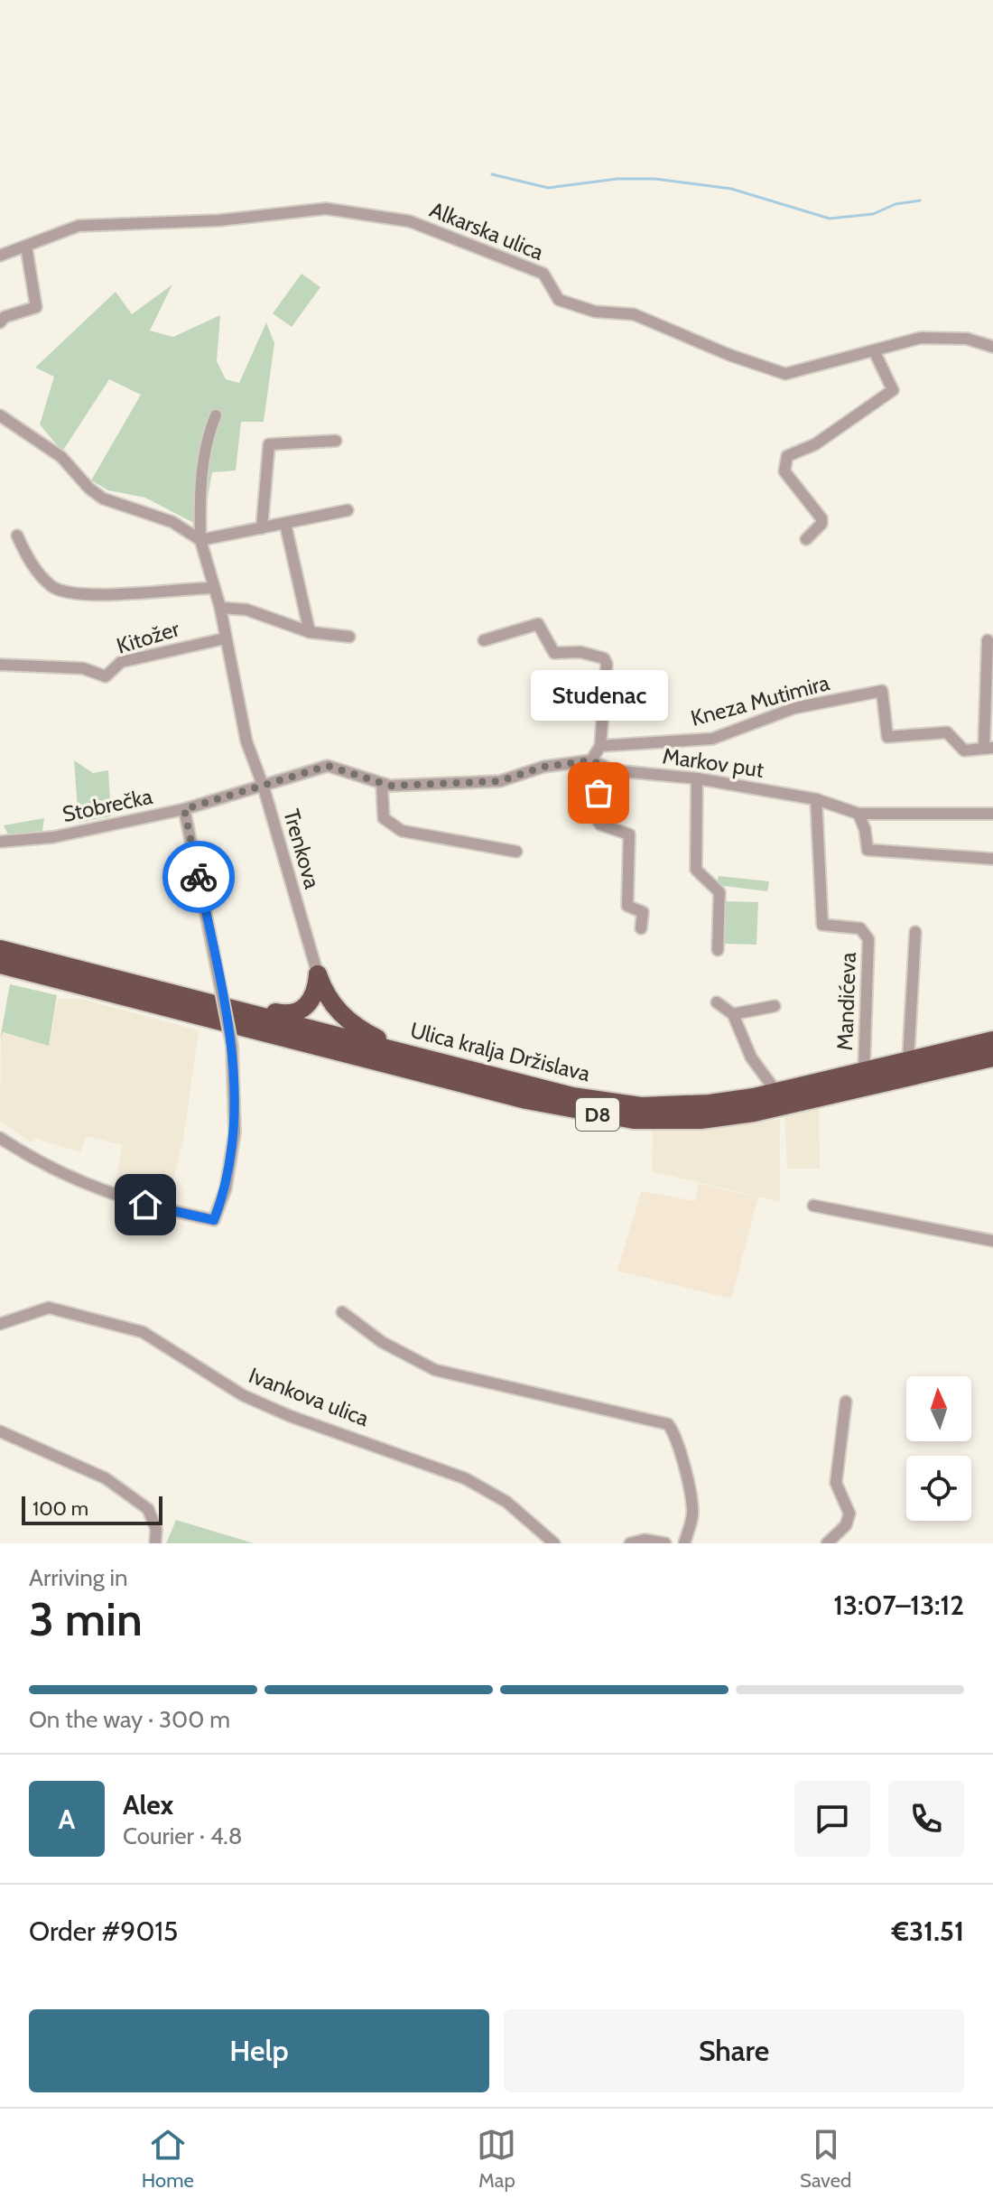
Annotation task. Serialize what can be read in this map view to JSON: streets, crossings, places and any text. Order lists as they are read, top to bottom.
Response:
{
  "streets": {
    "highway": ["Ulica kralja Držislava", "D8"],
    "street": [
      "Alkarska ulica",
      "Kitožer",
      "Kneza Mutimira",
      "Markov put",
      "Stobrečka",
      "Trenkova",
      "Mandićeva",
      "Ivankova ulica"
    ]
  },
  "crossings": [
    ["Kitožer", "Trenkova"],
    ["Markov put", "Mandićeva"],
    ["Stobrečka", "Trenkova"],
    ["Mandićeva", "Ulica kralja Držislava"]
  ],
  "places": ["Studenac"],
  "scale_bar": "100 m",
  "north": "top",
  "page": {
    "bubble": "Studenac",
    "scale": "100 m",
    "heading": ["3 min", "Arriving in", "13:07–13:12"],
    "panel": [
      "Alex",
      "Courier · 4.8",
      "Order #9015",
      "€31.51"
    ],
    "bar": "On the way · 300 m",
    "round": "A",
    "buttons": ["Help", "Share"],
    "tabs": ["Home", "Map", "Saved"]
  }
}
